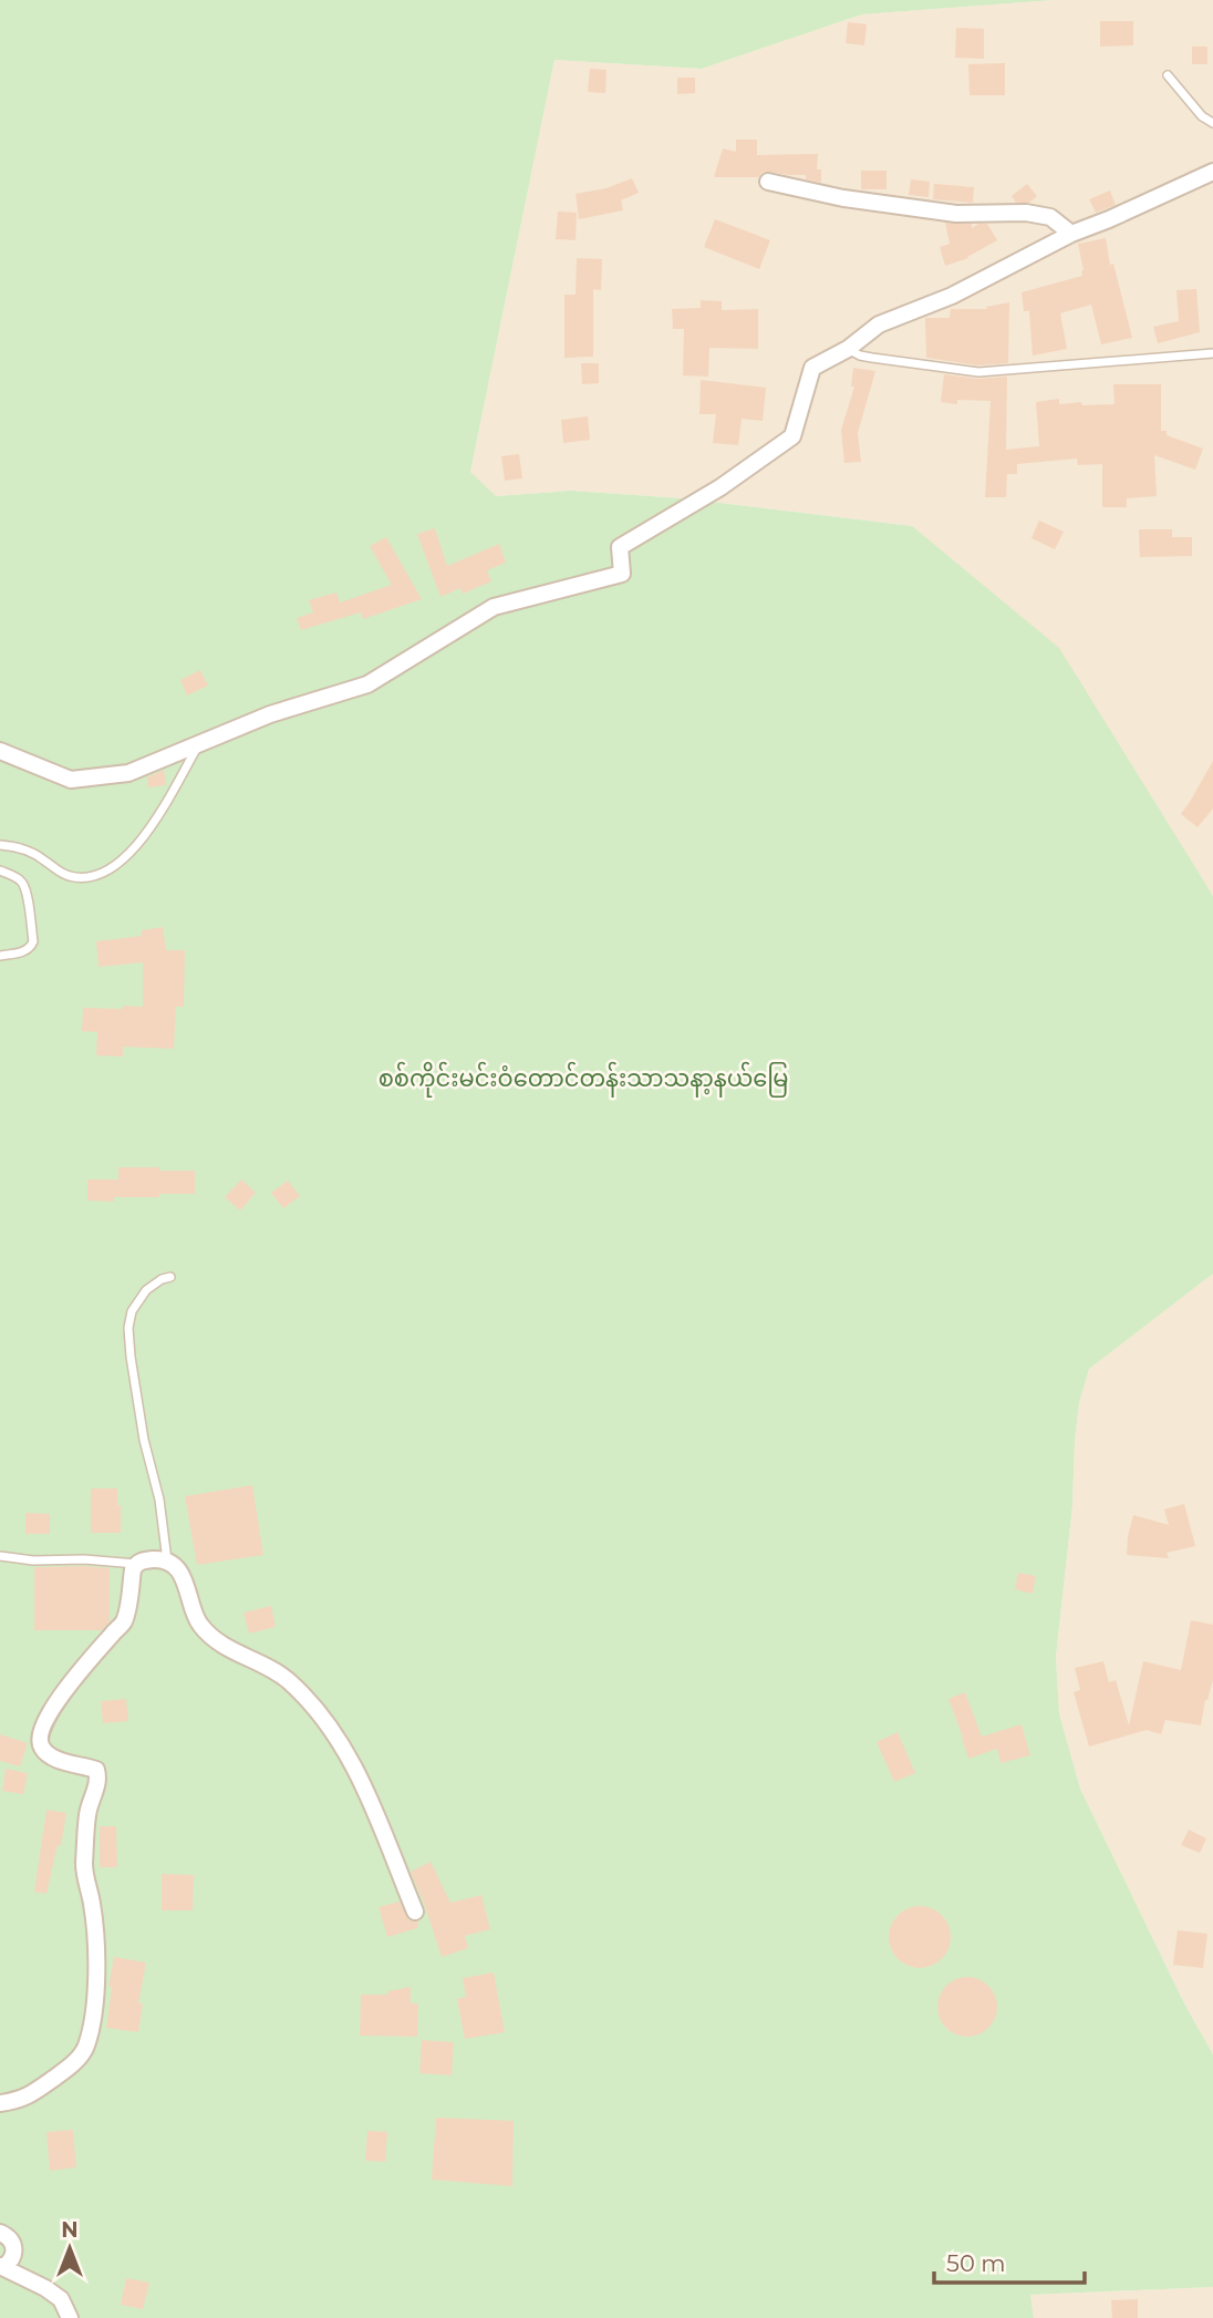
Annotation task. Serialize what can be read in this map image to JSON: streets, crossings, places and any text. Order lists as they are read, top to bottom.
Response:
{
  "parks": ["စစ်ကိုင်းမင်းဝံတောင်တန်းသာသနာ့နယ်မြေ"],
  "scale_bar": "50 m",
  "north": "top"
}
